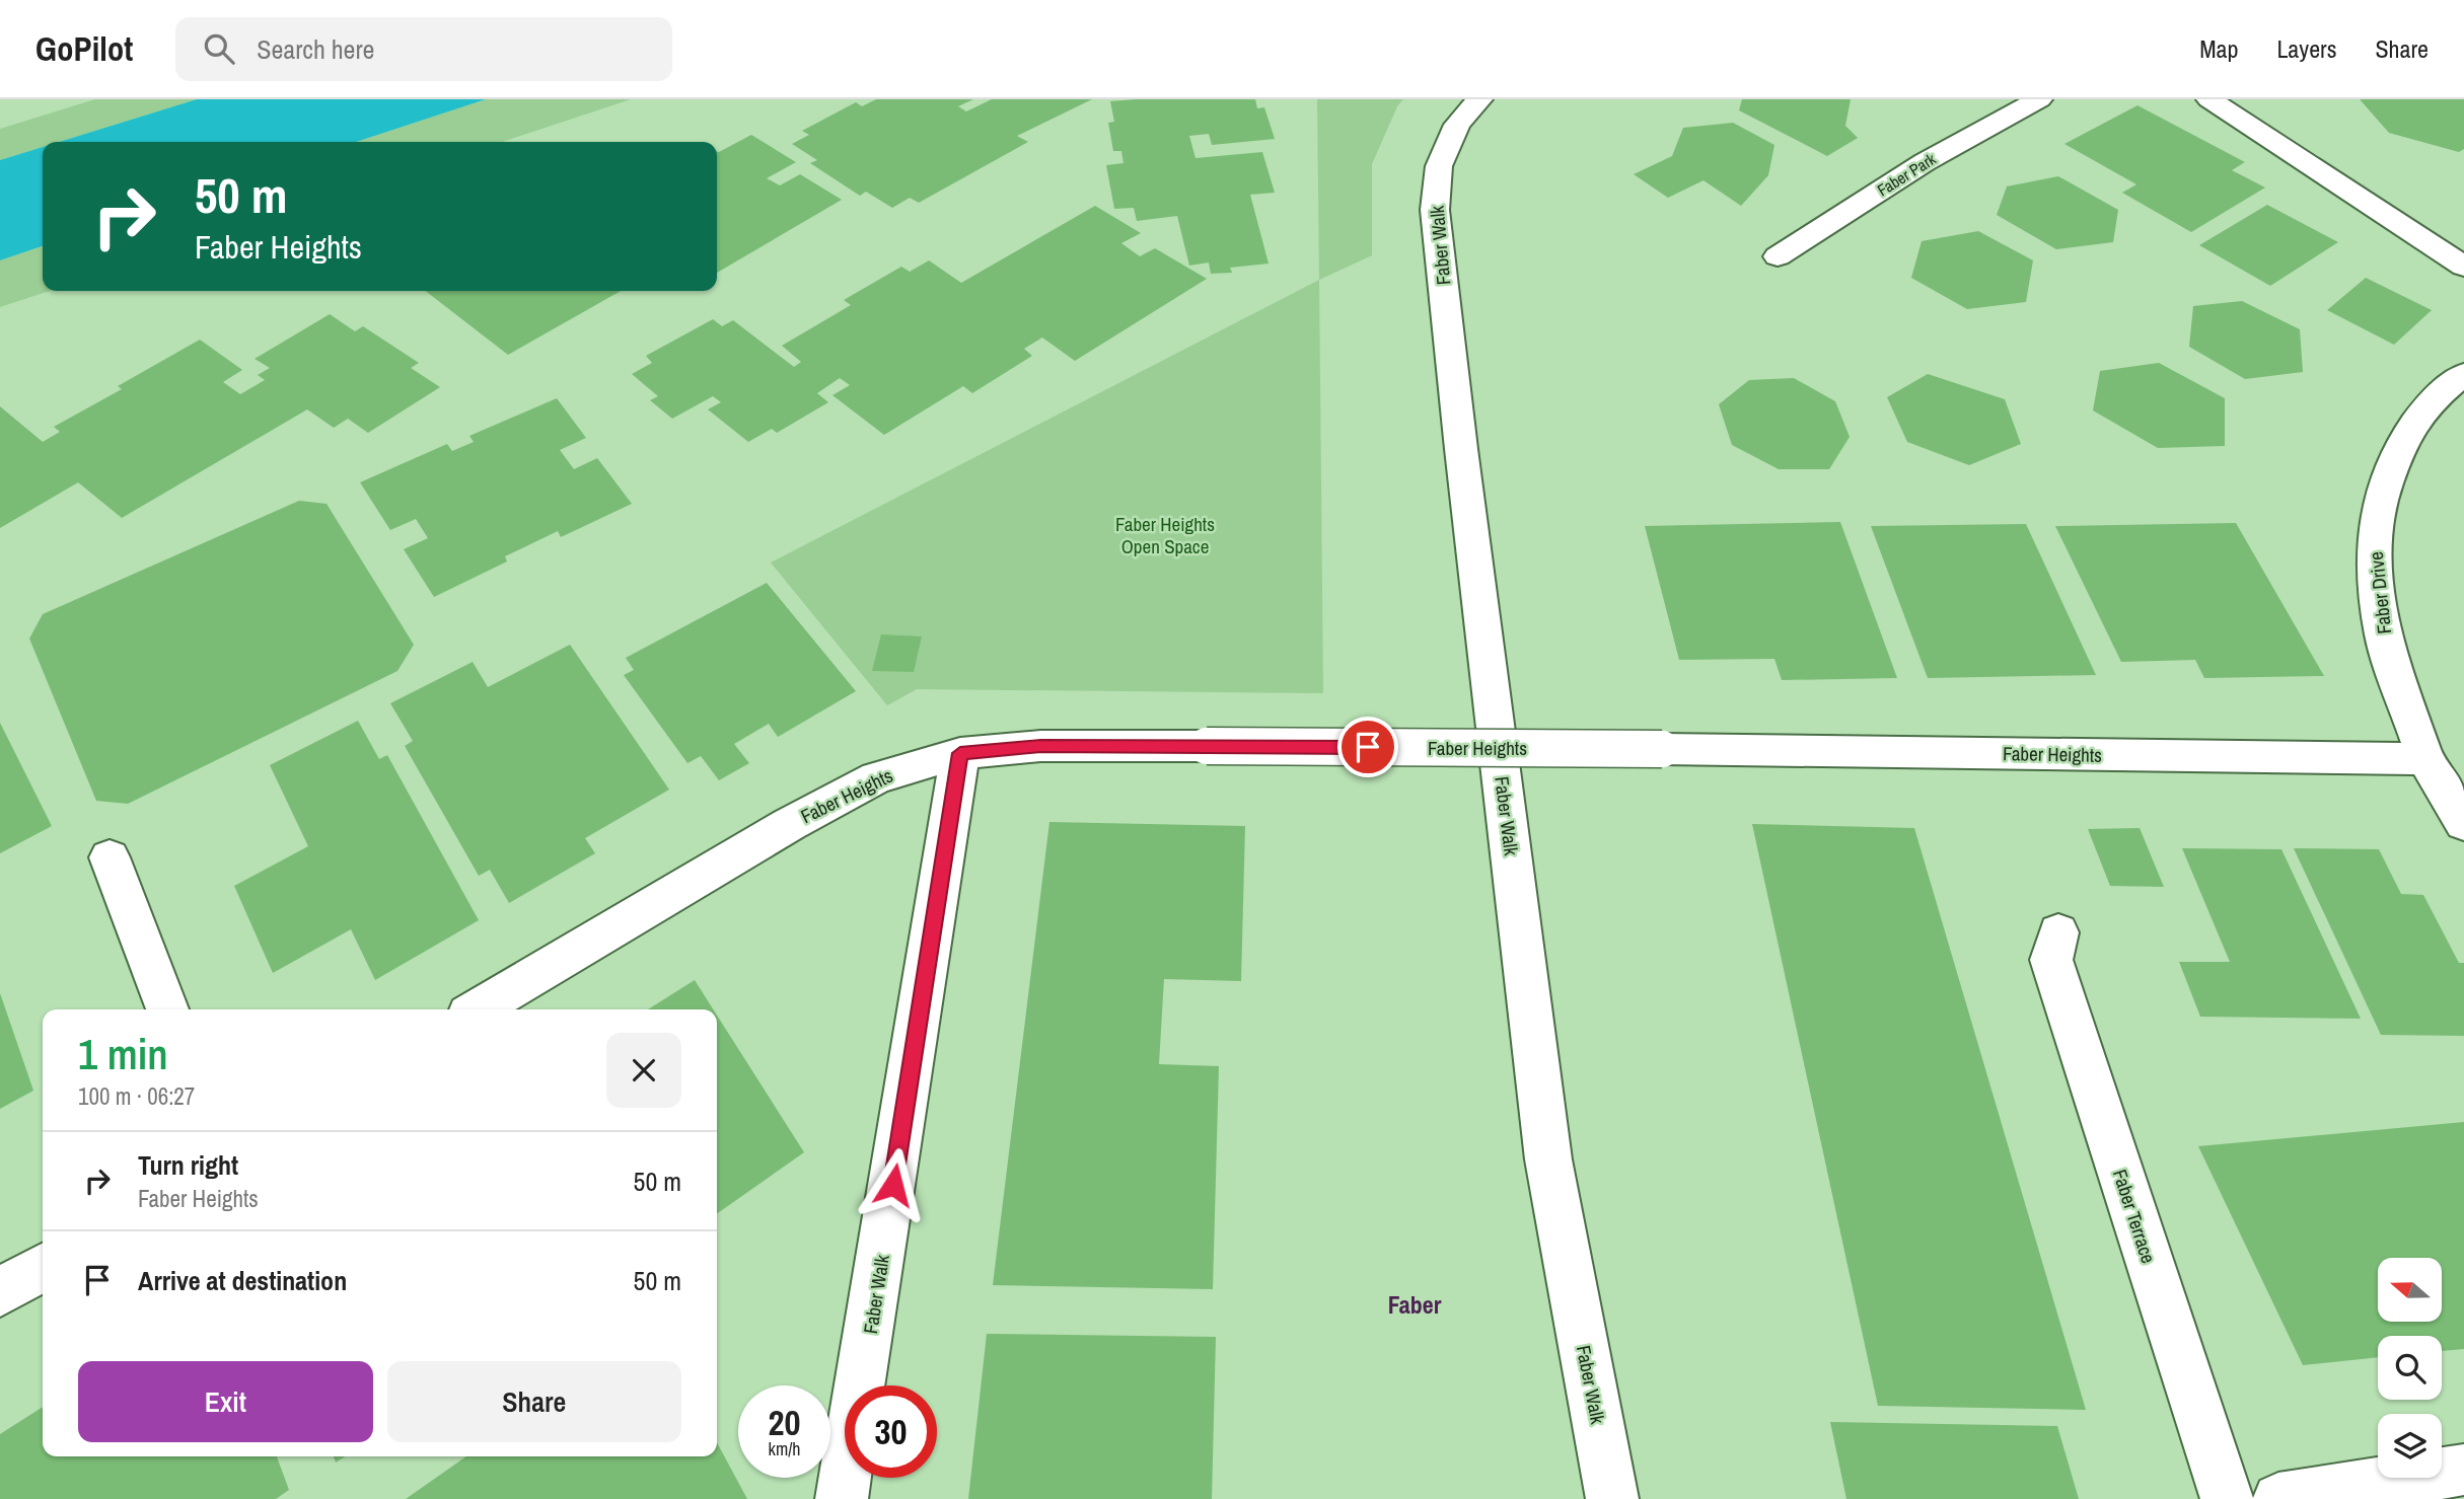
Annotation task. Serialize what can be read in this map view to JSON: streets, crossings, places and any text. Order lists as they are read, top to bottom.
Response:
{
  "streets": {
    "street": [
      "Faber Park",
      "Faber Walk",
      "Faber Drive",
      "Faber Heights",
      "Faber Terrace"
    ]
  },
  "crossings": [
    ["Faber Walk", "Faber Heights"],
    ["Faber Drive", "Faber Heights"]
  ],
  "districts": ["Faber"],
  "parks": ["Faber Heights Open Space"],
  "north": "left",
  "page": {
    "header": "GoPilot",
    "search": "Search here",
    "nav": ["Map", "Layers", "Share"],
    "turn": ["50 m", "Faber Heights"],
    "heading": ["1 min", "100 m · 06:27"],
    "list": [
      {
        "name": "Turn right",
        "note": "Faber Heights",
        "value": "50 m"
      },
      {
        "name": "Arrive at destination",
        "value": "50 m"
      }
    ],
    "buttons": ["Exit", "Share"],
    "speed": "20 km/h",
    "limit": "30"
  }
}
